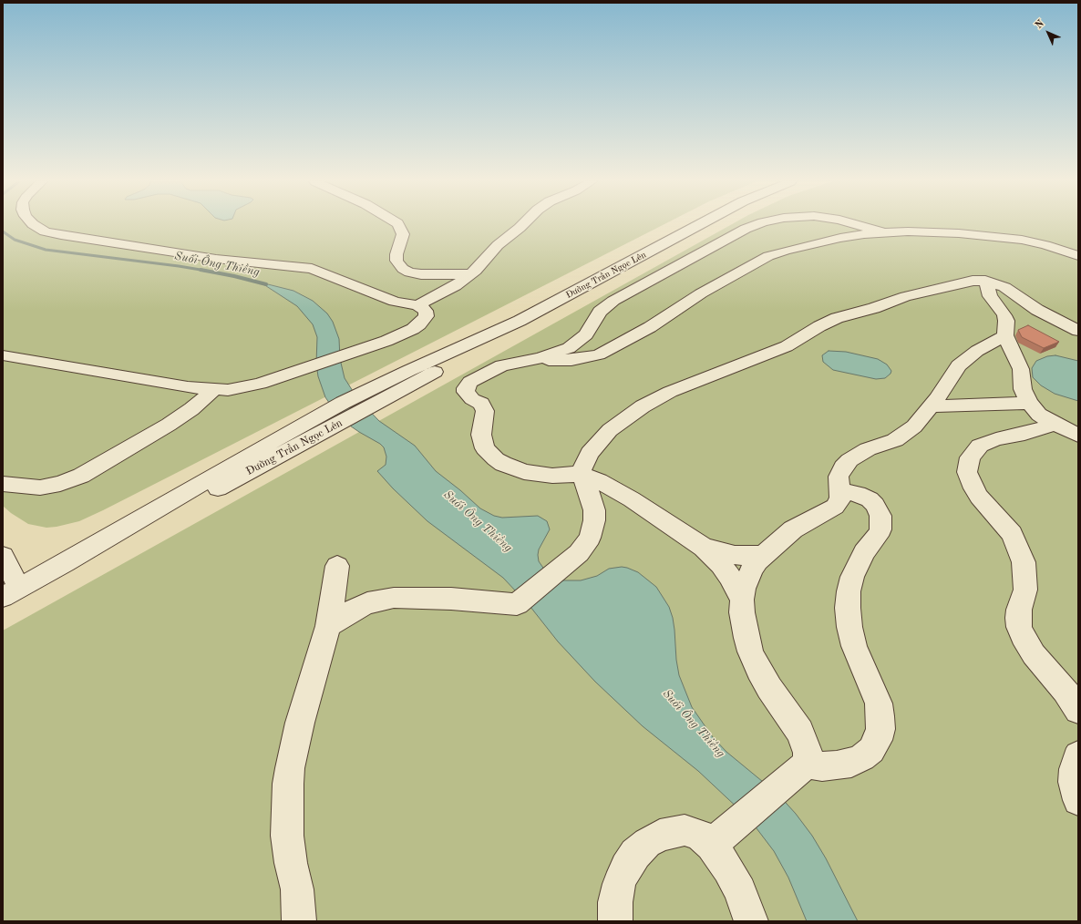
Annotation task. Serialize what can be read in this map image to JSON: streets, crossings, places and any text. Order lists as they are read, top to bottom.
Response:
{
  "streets": {
    "street": ["Đường Trần Ngọc Lên"]
  },
  "water": ["Suối Ông Thiềng"],
  "north": "top left"
}
